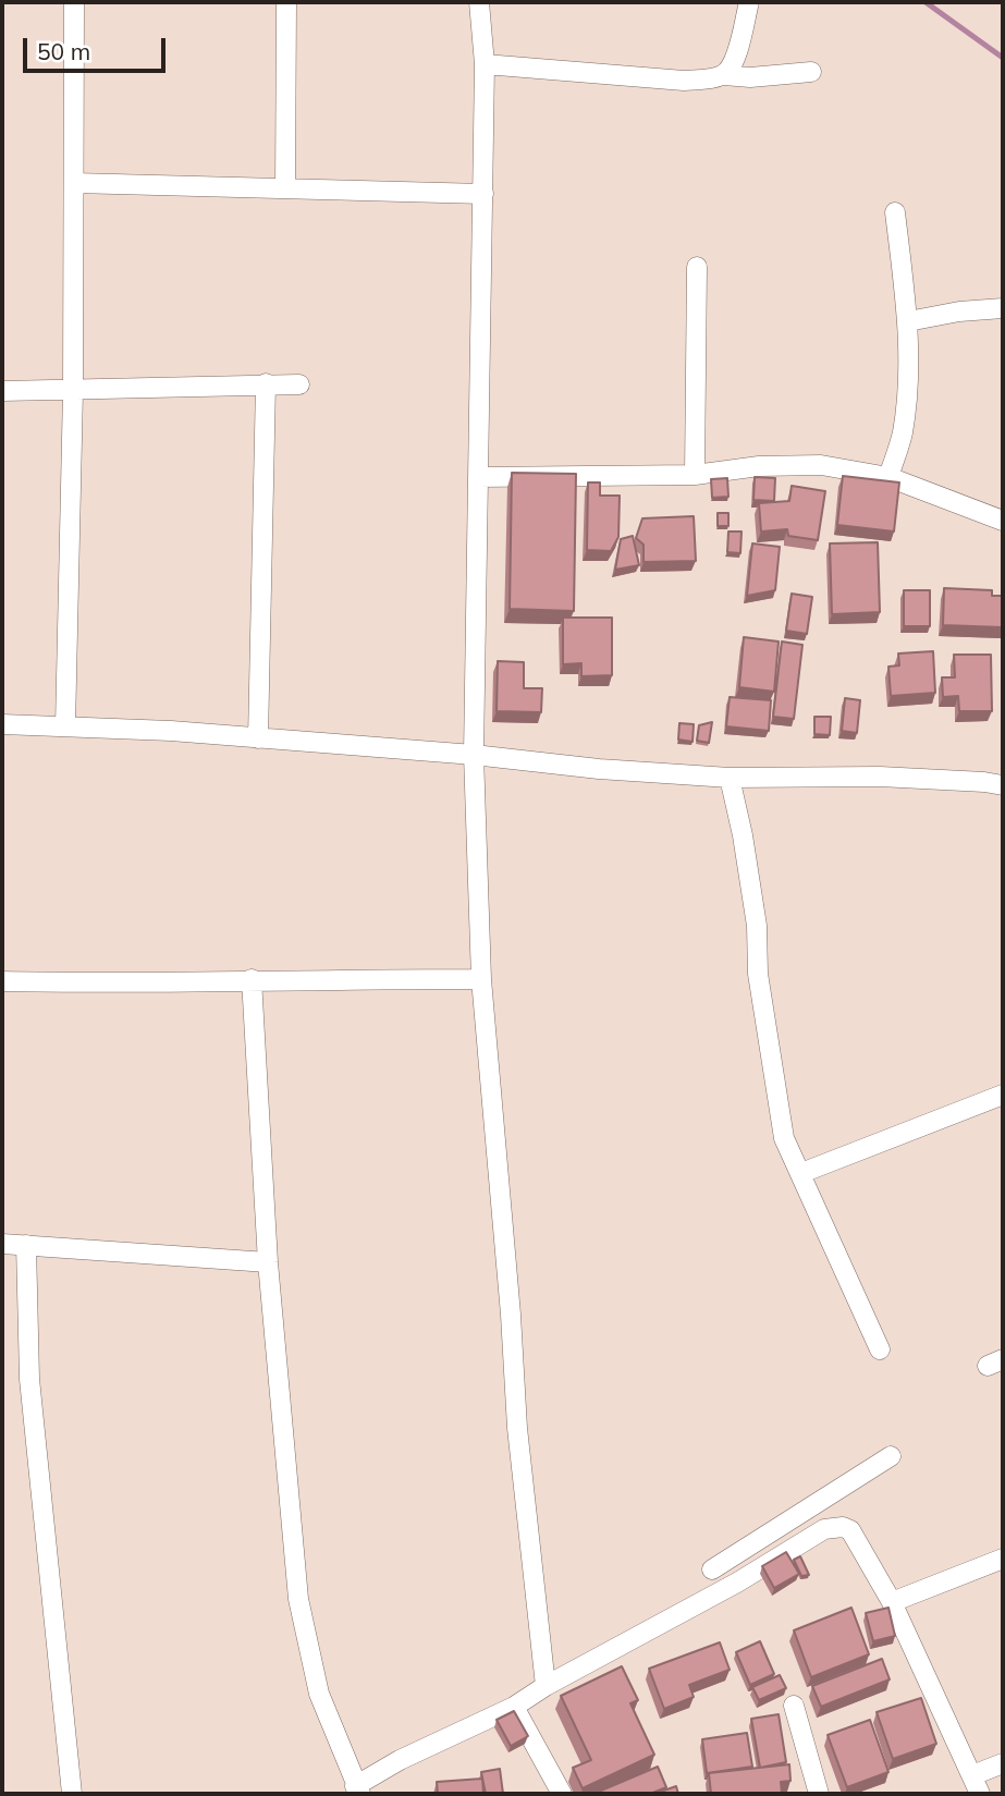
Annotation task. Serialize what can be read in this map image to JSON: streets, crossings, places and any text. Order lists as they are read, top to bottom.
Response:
{
  "scale_bar": "50 m"
}
